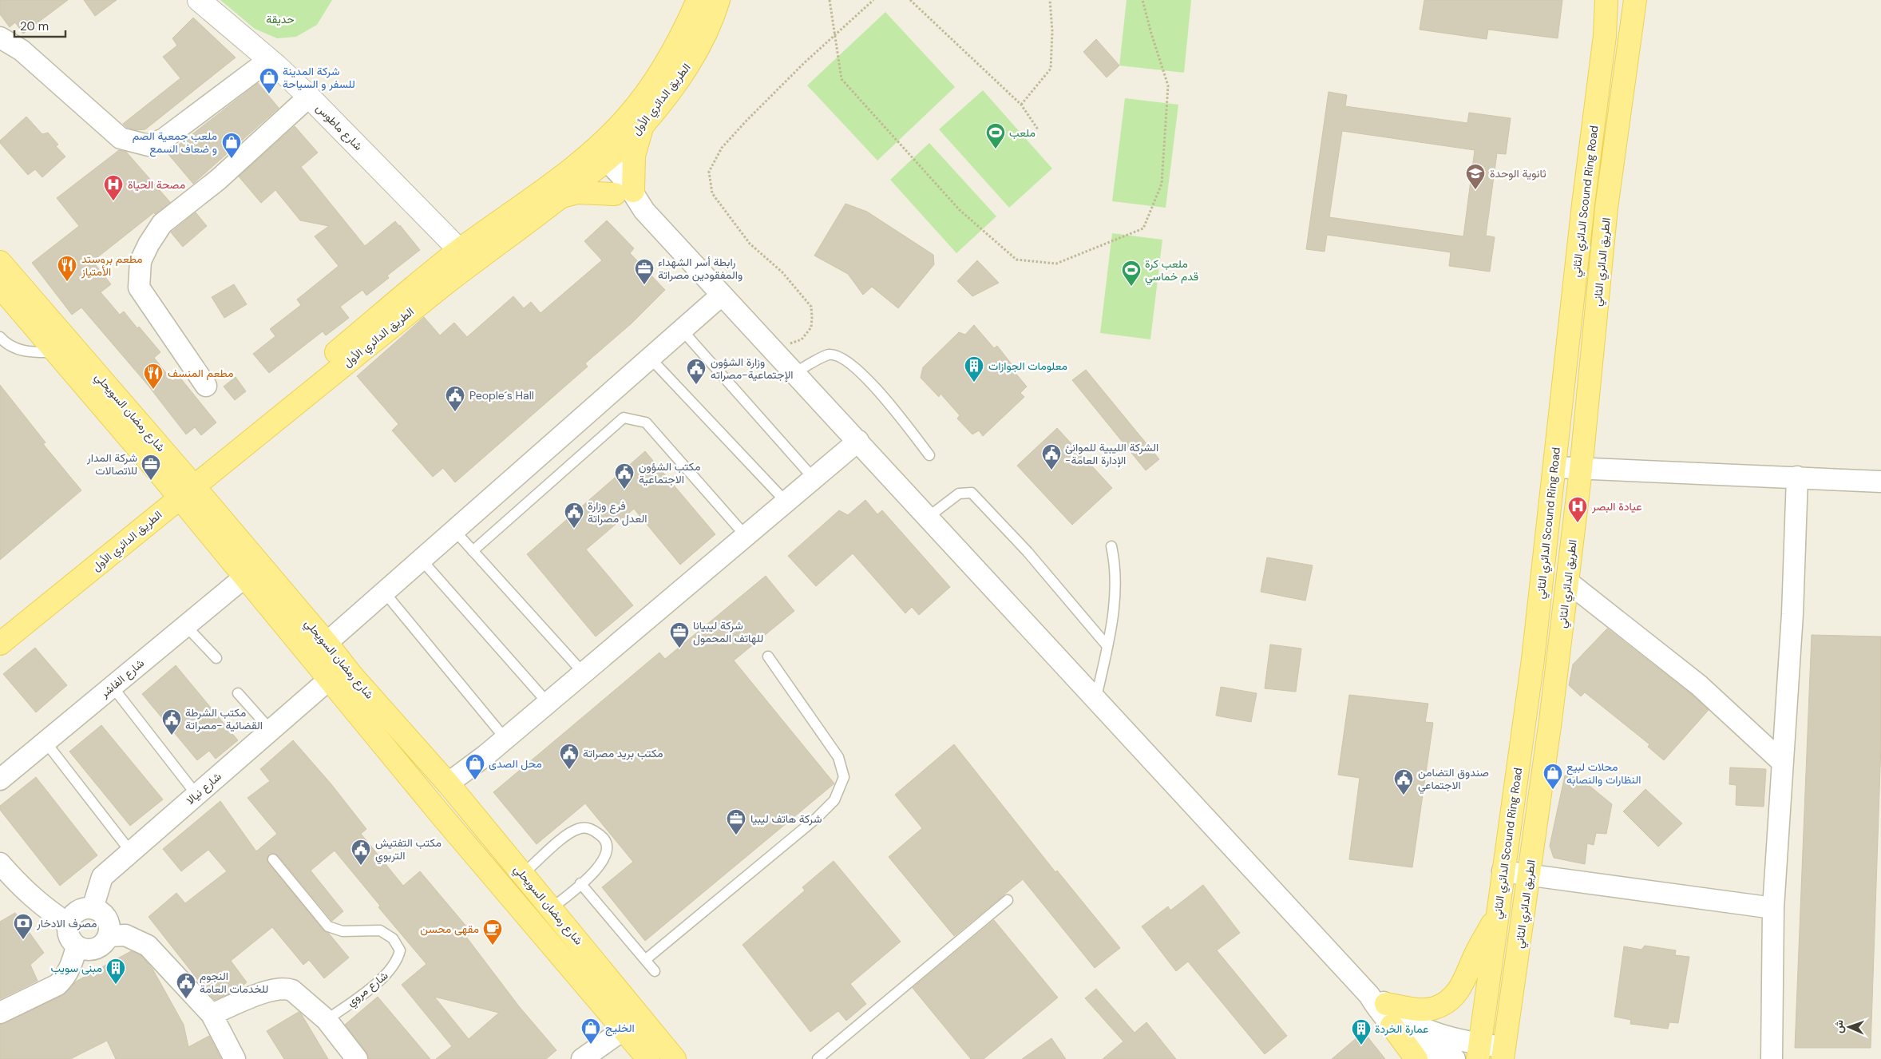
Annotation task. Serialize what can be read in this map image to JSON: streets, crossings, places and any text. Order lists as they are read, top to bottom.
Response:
{
  "streets": {
    "main road": [
      "الطريق الدائري الأول",
      "الدائري الثاني Scound Ring Road",
      "الطريق الدائري الثاني",
      "شارع رمضان السويحلي"
    ],
    "street": ["شارع ماطوس", "شارع الفاشر", "شارع نيالا"],
    "lane": ["شارع مروي"]
  },
  "crossings": [
    ["الطريق الدائري الأول", "شارع ماطوس"],
    ["الطريق الدائري الأول", "شارع رمضان السويحلي"],
    ["شارع رمضان السويحلي", "شارع الفاشر"],
    ["شارع رمضان السويحلي", "شارع نيالا"]
  ],
  "parks": ["حديقة"],
  "places": {
    "shop": [
      "شركة المدينة للسفر و السياحة",
      "ملعب جمعية الصم و ضعاف السمع",
      "محل الصدى",
      "محلات لبيع النظارات والنصابه",
      "الخليج"
    ],
    "sports": ["ملعب", "ملعب كرة قدم خماسي"],
    "school or university": ["ثانوية الوحدة"],
    "hospital": ["مصحة الحياة", "عيادة البصر"],
    "restaurant": ["مطعم بروستد الأمتياز", "مطعم المنسف"],
    "office": [
      "رابطة أسر الشهداء والمفقودين مصراتة",
      "شركة المدار للاتصالات",
      "شركة ليبيانا للهاتف المحمول",
      "شركة هاتف ليبيا"
    ],
    "building": ["معلومات الجوازات", "مبنى سويب", "عمارة الخردة"],
    "public building": [
      "وزارة الشؤون الإجتماعية-مصراته",
      "People´s Hall",
      "الشركة الليبية للموانئ -الإدارة العامة",
      "مكتب الشؤون الاجتماعية",
      "فرع وزارة العدل مصراتة",
      "مكتب الشرطة القضائية -مصراتة",
      "مكتب بريد مصراتة",
      "صندوق التضامن الاجتماعي",
      "مكتب التفتيش التربوي",
      "النجوم للخدمات العامة"
    ],
    "bank": ["مصرف الادخار"],
    "cafe": ["مقهى محسن"]
  },
  "scale_bar": "20 m",
  "north": "left"
}
